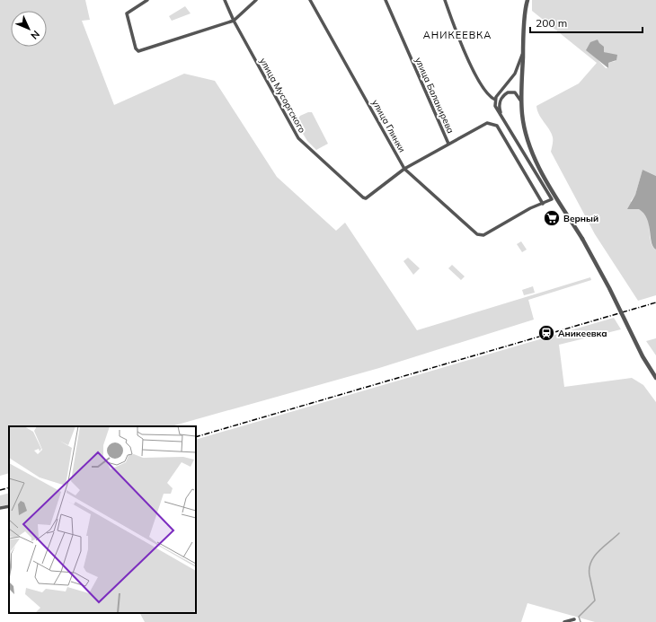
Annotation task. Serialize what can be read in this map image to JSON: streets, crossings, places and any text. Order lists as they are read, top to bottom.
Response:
{
  "streets": {
    "street": ["улица Мусоргского", "улица Балакирева", "улица Глинки"]
  },
  "crossings": [
    ["улица Мусоргского", "улица Глинки"],
    ["улица Балакирева", "улица Глинки"]
  ],
  "districts": ["АНИКЕЕВКА"],
  "places": {
    "supermarket": ["Верный"],
    "station": ["Аникеевка"]
  },
  "scale_bar": "200 m",
  "north": "bottom right"
}
